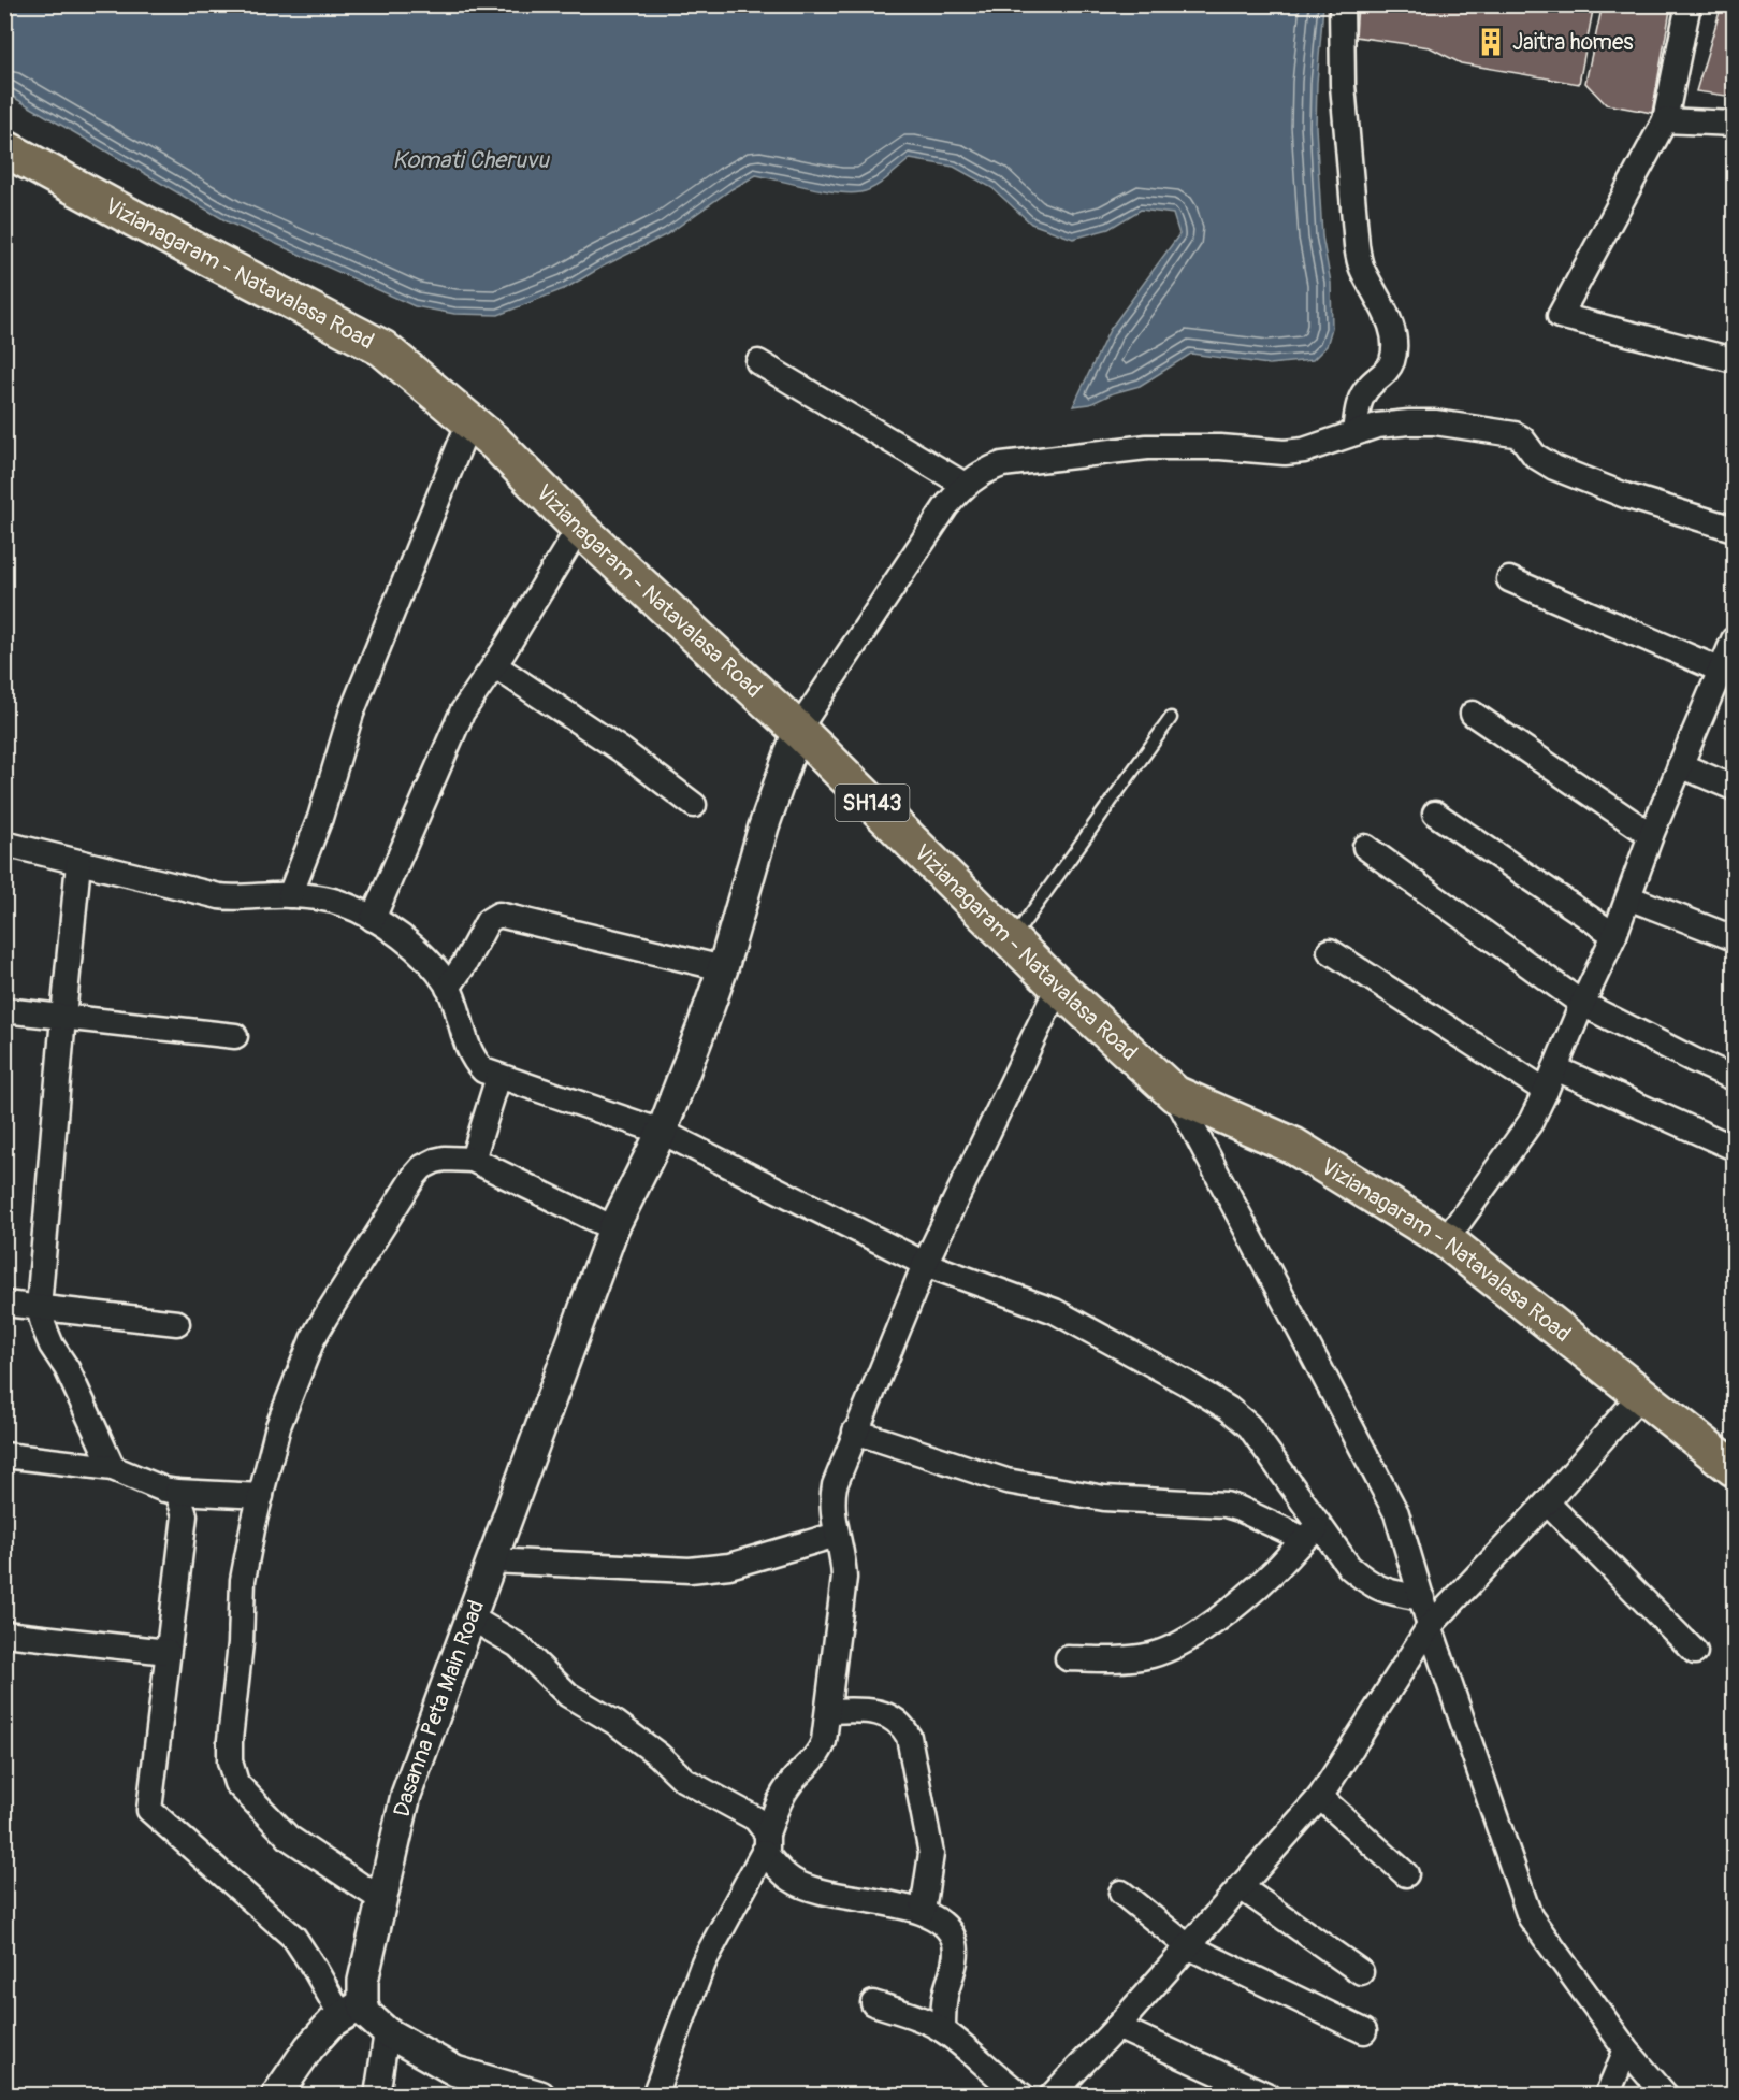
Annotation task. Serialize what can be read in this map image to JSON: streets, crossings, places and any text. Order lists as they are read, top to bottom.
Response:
{
  "streets": {
    "main road": ["Vizianagaram - Natavalasa Road", "SH143"],
    "street": ["Dasanna Peta Main Road"]
  },
  "crossings": [
    ["Vizianagaram - Natavalasa Road", "Dasanna Peta Main Road"]
  ],
  "water": ["Komati Cheruvu"],
  "places": {
    "building": ["Jaitra homes"]
  }
}
